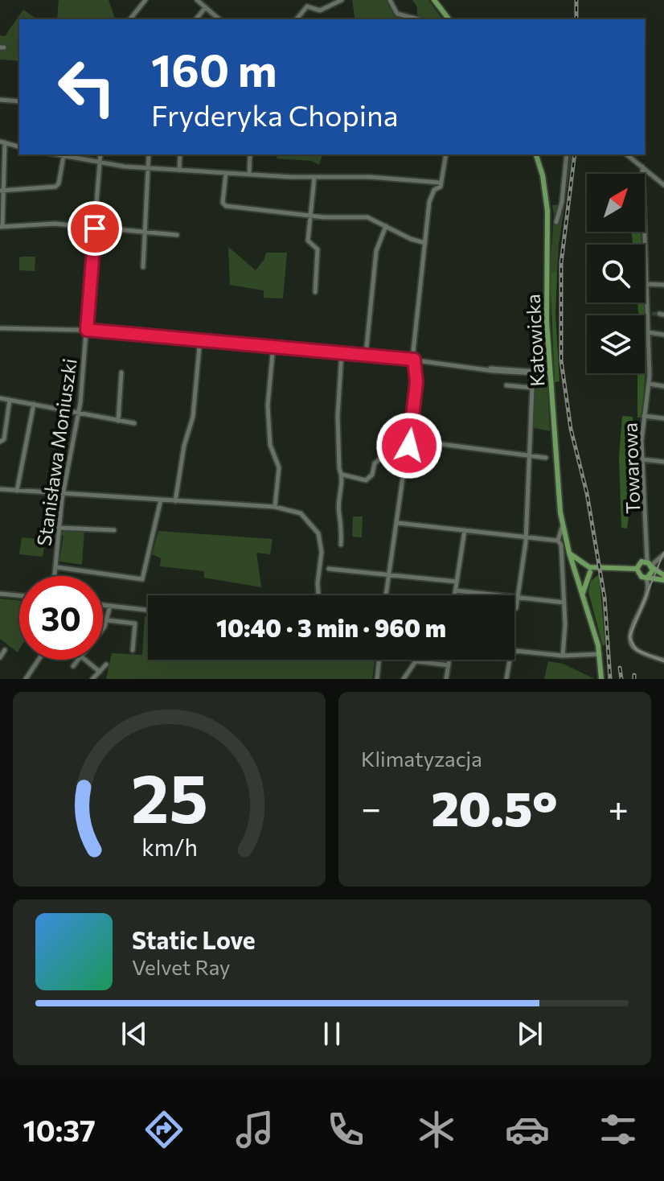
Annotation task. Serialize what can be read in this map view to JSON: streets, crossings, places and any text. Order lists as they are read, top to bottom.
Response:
{
  "streets": {
    "main road": ["Katowicka"],
    "street": ["Stanisława Moniuszki", "Towarowa"]
  },
  "north": "top right",
  "page": {
    "turn": ["160 m", "Fryderyka Chopina"],
    "limit": "30",
    "trip": "10:40 · 3 min · 960 m",
    "tile": "Klimatyzacja",
    "heat": ["−", "20.5°", "+"],
    "song": ["Static Love", "Velvet Ray"],
    "tabs": "10:37",
    "gauge": ["25", "km/h"]
  }
}
